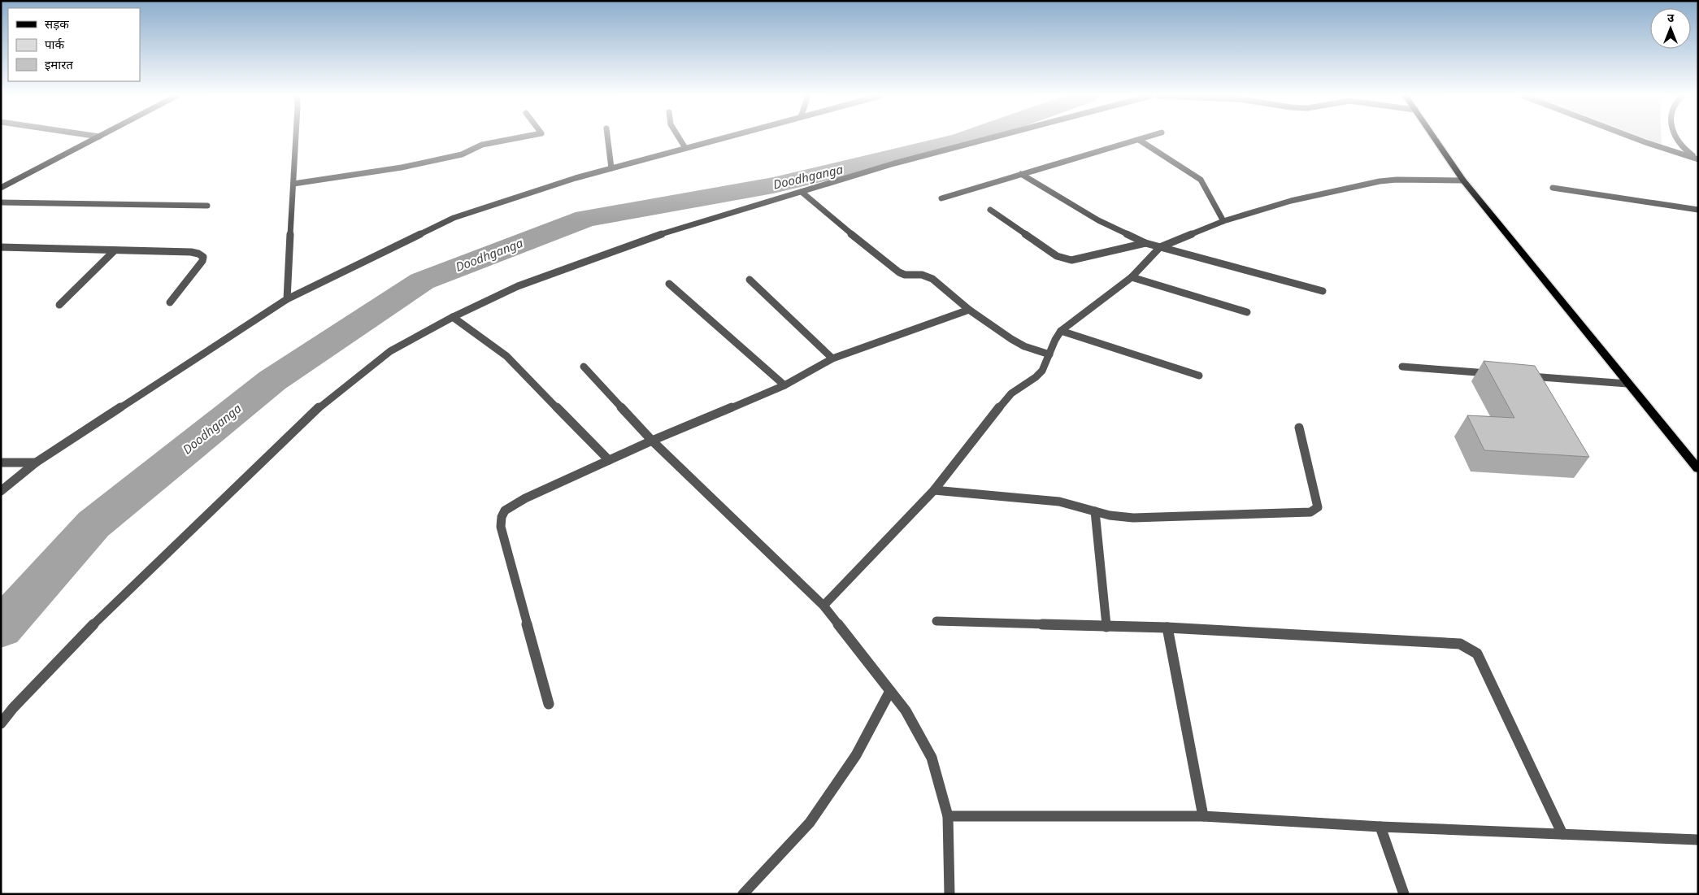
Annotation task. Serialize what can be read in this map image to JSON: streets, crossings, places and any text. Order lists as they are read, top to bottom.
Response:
{
  "water": ["Doodhganga"],
  "legend": ["सड़क", "पार्क", "इमारत"],
  "north": "top"
}
